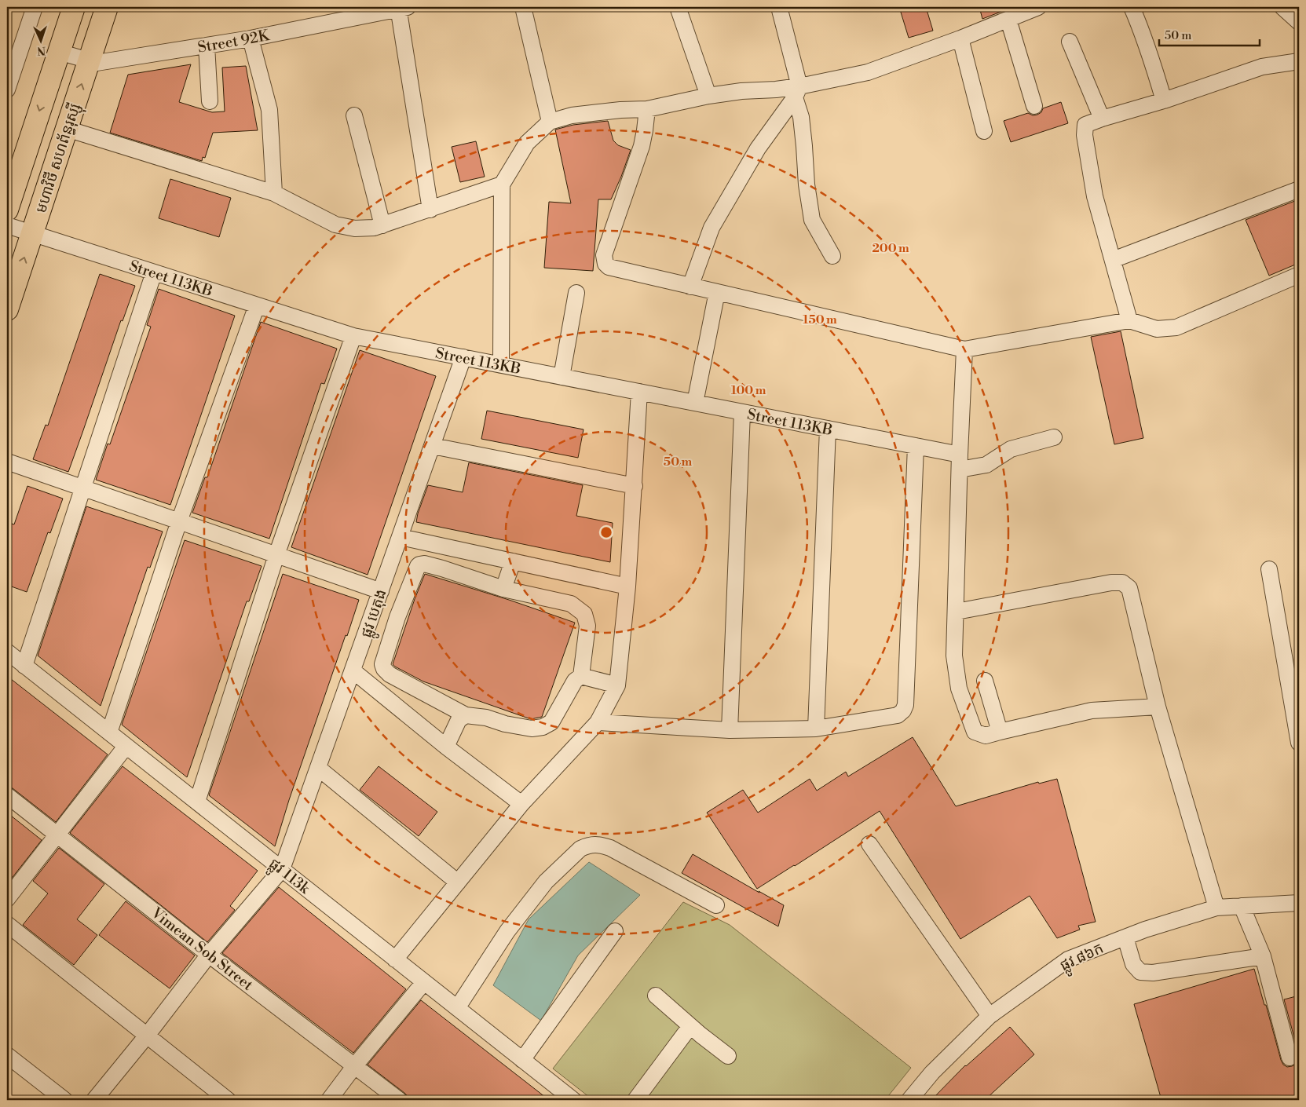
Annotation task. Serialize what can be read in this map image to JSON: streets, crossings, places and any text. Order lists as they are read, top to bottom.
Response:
{
  "streets": {
    "highway": ["មហាវិថី សហព័ន្ធរុស្ស៊ី"],
    "street": [
      "Street 92K",
      "Street 113KB",
      "ផ្លូវ បេតុង",
      "ផ្លូវ 113k",
      "Vimean Sob Street",
      "ផ្លូវ ៨៦ក"
    ]
  },
  "crossings": [
    ["Street 92K", "មហាវិថី សហព័ន្ធរុស្ស៊ី"],
    ["មហាវិថី សហព័ន្ធរុស្ស៊ី", "Street 113KB"],
    ["Street 113KB", "ផ្លូវ បេតុង"],
    ["ផ្លូវ បេតុង", "ផ្លូវ 113k"]
  ],
  "scale_bar": "50 m",
  "north": "bottom",
  "rings": [
    "200 m",
    "150 m",
    "100 m",
    "50 m"
  ]
}
